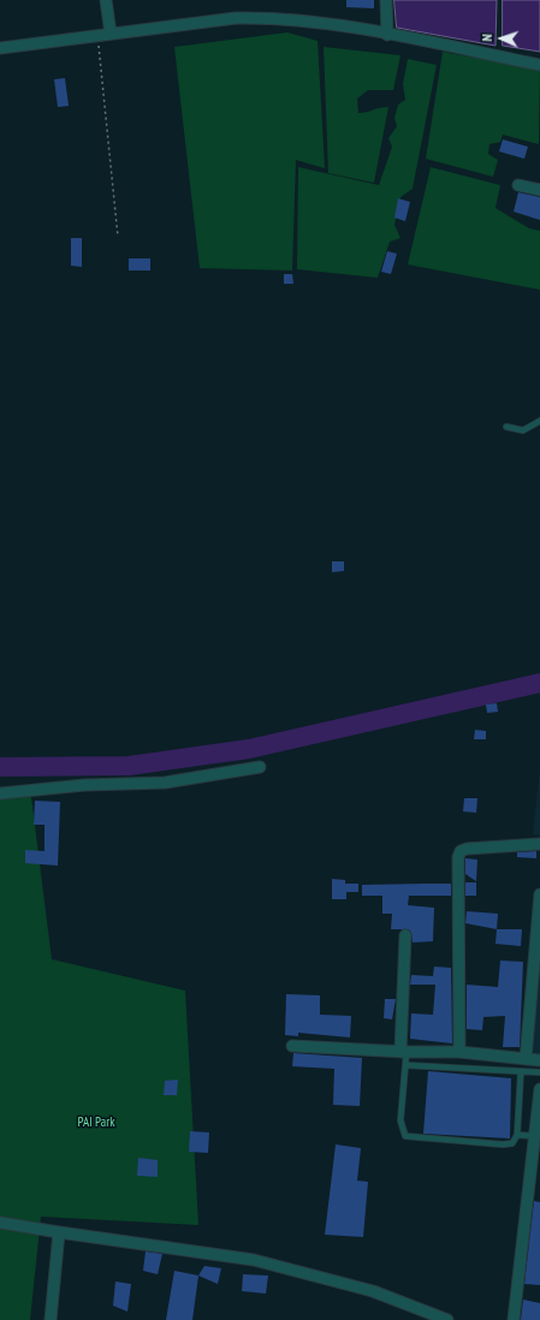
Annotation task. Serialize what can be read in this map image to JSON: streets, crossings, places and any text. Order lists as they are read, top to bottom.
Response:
{
  "parks": ["PAI Park"],
  "north": "left"
}
